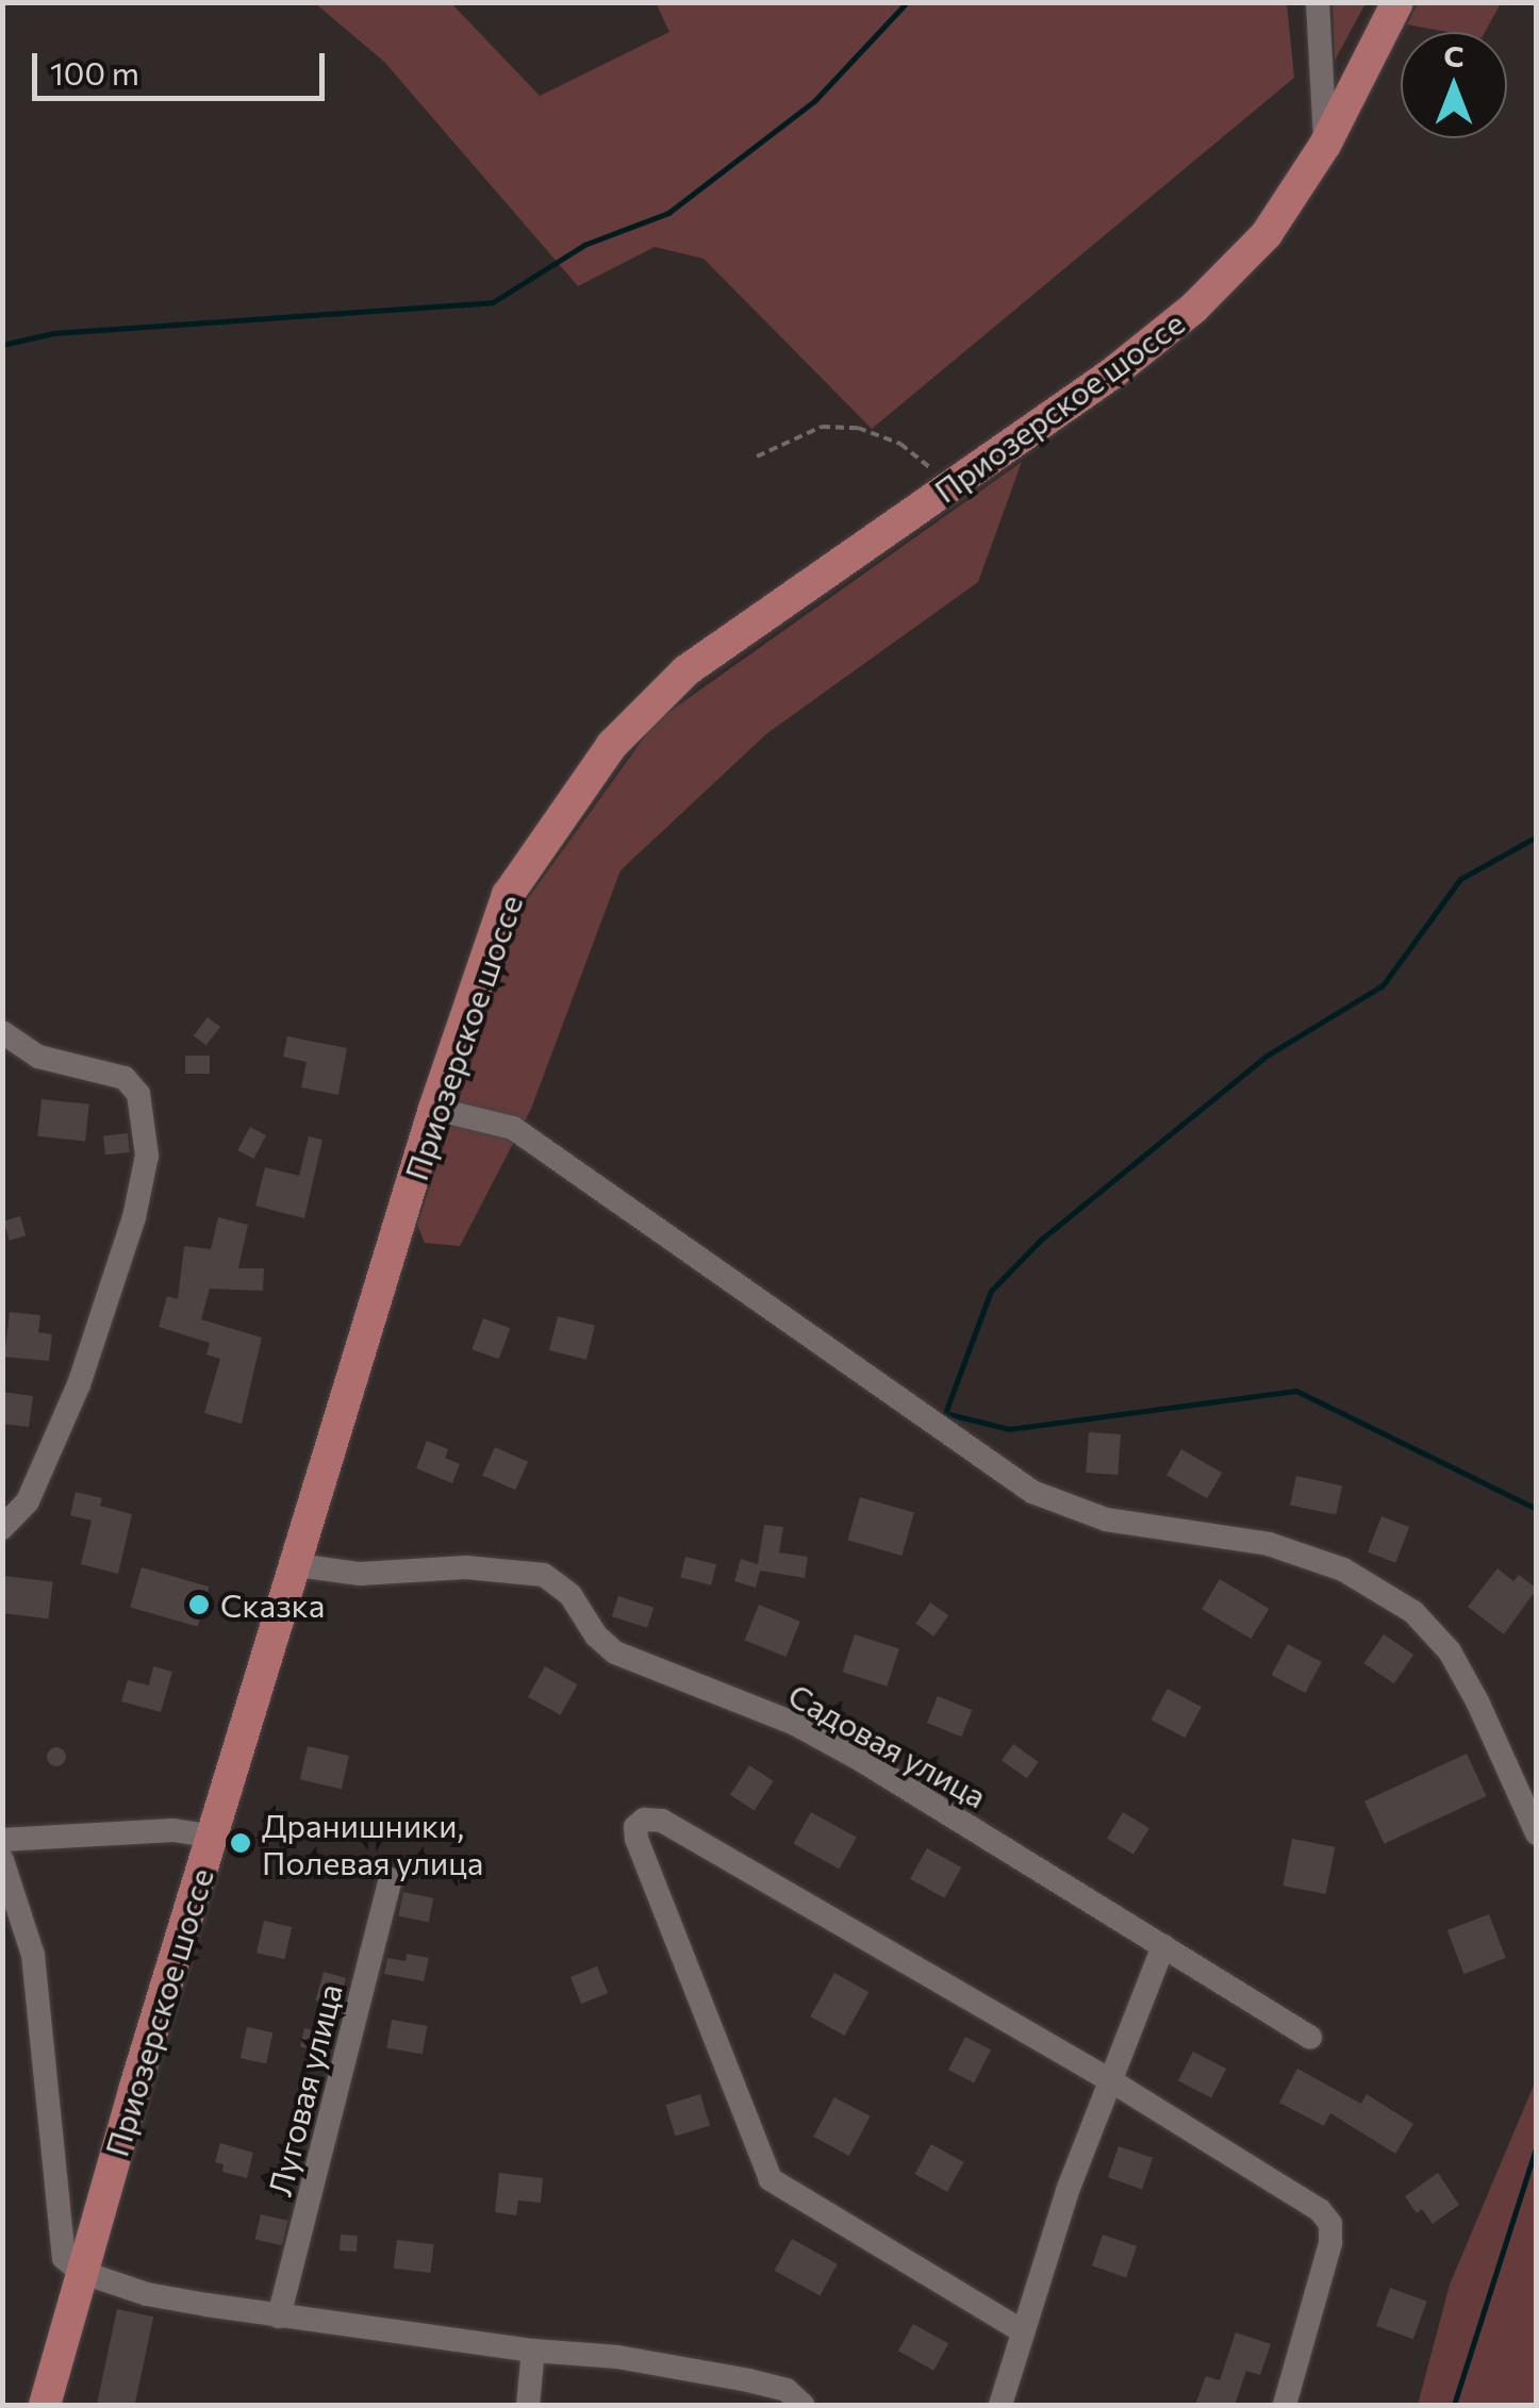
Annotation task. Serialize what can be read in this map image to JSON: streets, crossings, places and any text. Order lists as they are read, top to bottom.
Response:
{
  "streets": {
    "main road": ["Приозерское шоссе"],
    "street": ["Садовая улица", "Луговая улица"]
  },
  "crossings": [
    ["Приозерское шоссе", "Садовая улица"]
  ],
  "places": ["Сказка", "Дранишники, Полевая улица"],
  "scale_bar": "100 m",
  "north": "top"
}
